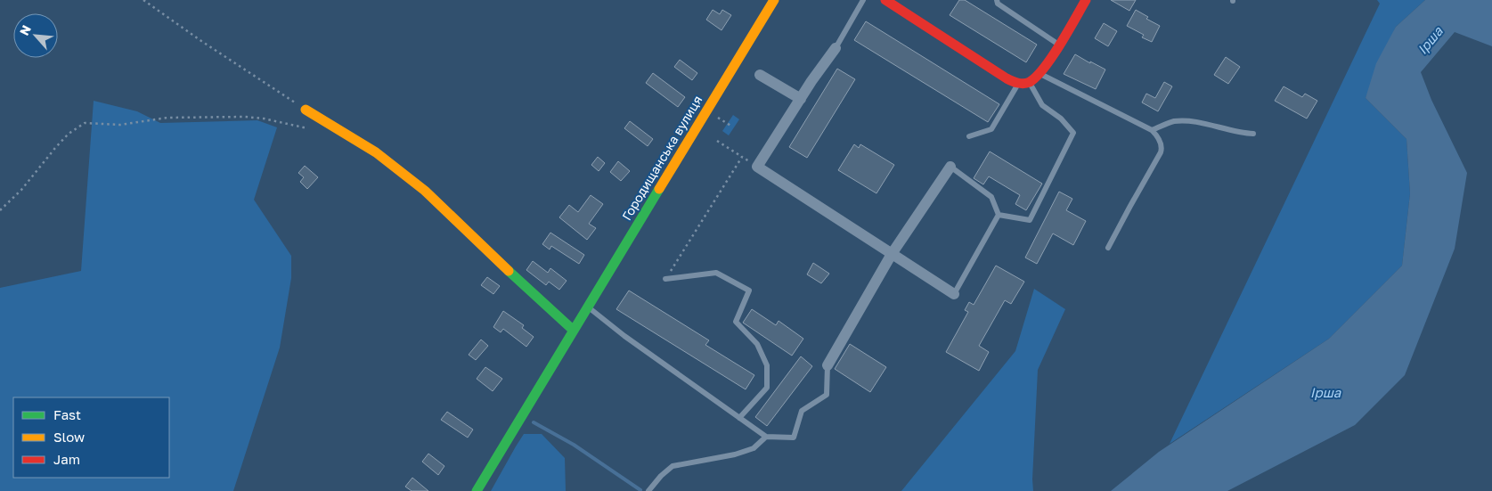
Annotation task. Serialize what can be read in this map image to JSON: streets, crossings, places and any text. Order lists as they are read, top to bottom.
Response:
{
  "streets": {
    "street": ["Городищанська вулиця"]
  },
  "water": ["Ірша"],
  "legend": ["Fast", "Slow", "Jam"],
  "north": "top left"
}
